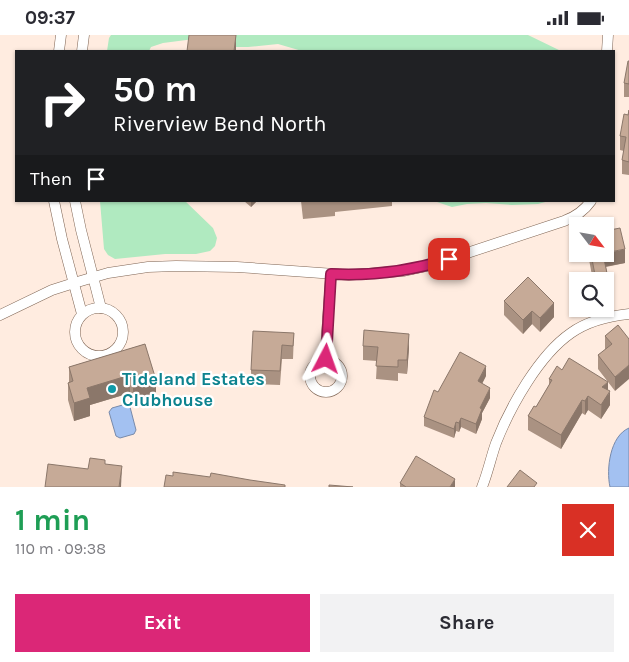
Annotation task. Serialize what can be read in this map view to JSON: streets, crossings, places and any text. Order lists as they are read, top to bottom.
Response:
{
  "places": ["Tideland Estates Clubhouse"],
  "north": "bottom right",
  "page": {
    "status": "09:37",
    "turn": ["50 m", "Riverview Bend North"],
    "then": "Then",
    "heading": ["1 min", "110 m · 09:38"],
    "buttons": ["Exit", "Share"]
  }
}
